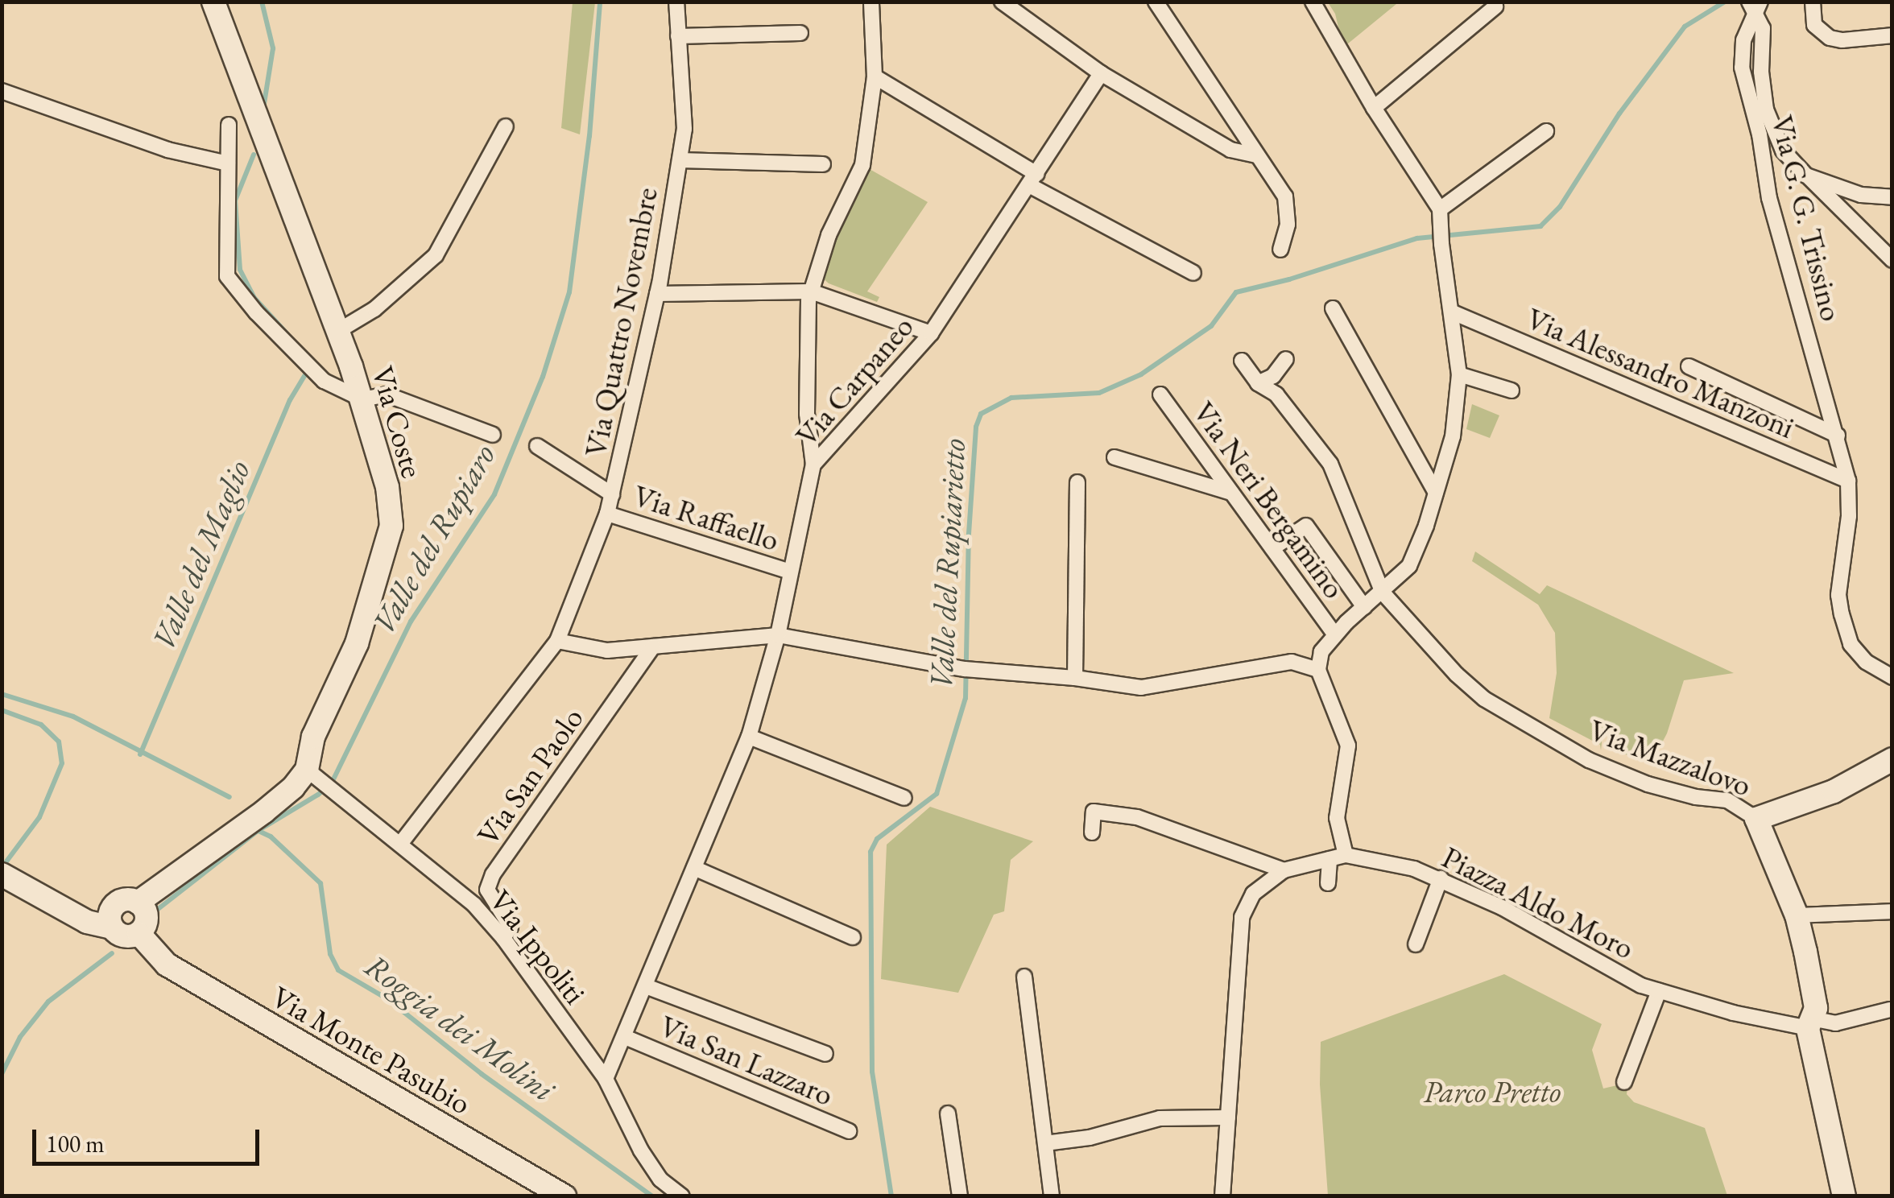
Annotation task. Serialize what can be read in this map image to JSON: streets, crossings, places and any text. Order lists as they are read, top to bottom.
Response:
{
  "streets": {
    "street": [
      "Via G. G. Trissino",
      "Via Quattro Novembre",
      "Via Alessandro Manzoni",
      "Via Carpaneo",
      "Via Coste",
      "Via Neri Bergamino",
      "Via Raffaello",
      "Via Mazzalovo",
      "Via San Paolo",
      "Piazza Aldo Moro",
      "Via Ippoliti",
      "Via Monte Pasubio",
      "Via San Lazzaro"
    ]
  },
  "crossings": [
    ["Via G. G. Trissino", "Via Alessandro Manzoni"],
    ["Via Quattro Novembre", "Via Raffaello"],
    ["Via Quattro Novembre", "Via Ippoliti"],
    ["Via Alessandro Manzoni", "Via Neri Bergamino"],
    ["Via Carpaneo", "Via Raffaello"],
    ["Via Carpaneo", "Via San Lazzaro"],
    ["Via Coste", "Via Ippoliti"],
    ["Via Neri Bergamino", "Via Mazzalovo"],
    ["Via San Paolo", "Via Ippoliti"],
    ["Via Ippoliti", "Via San Lazzaro"]
  ],
  "water": [
    "Valle del Rupiaro",
    "Valle del Maglio",
    "Valle del Rupiarietto",
    "Roggia dei Molini"
  ],
  "parks": ["Parco Pretto"],
  "scale_bar": "100 m"
}
